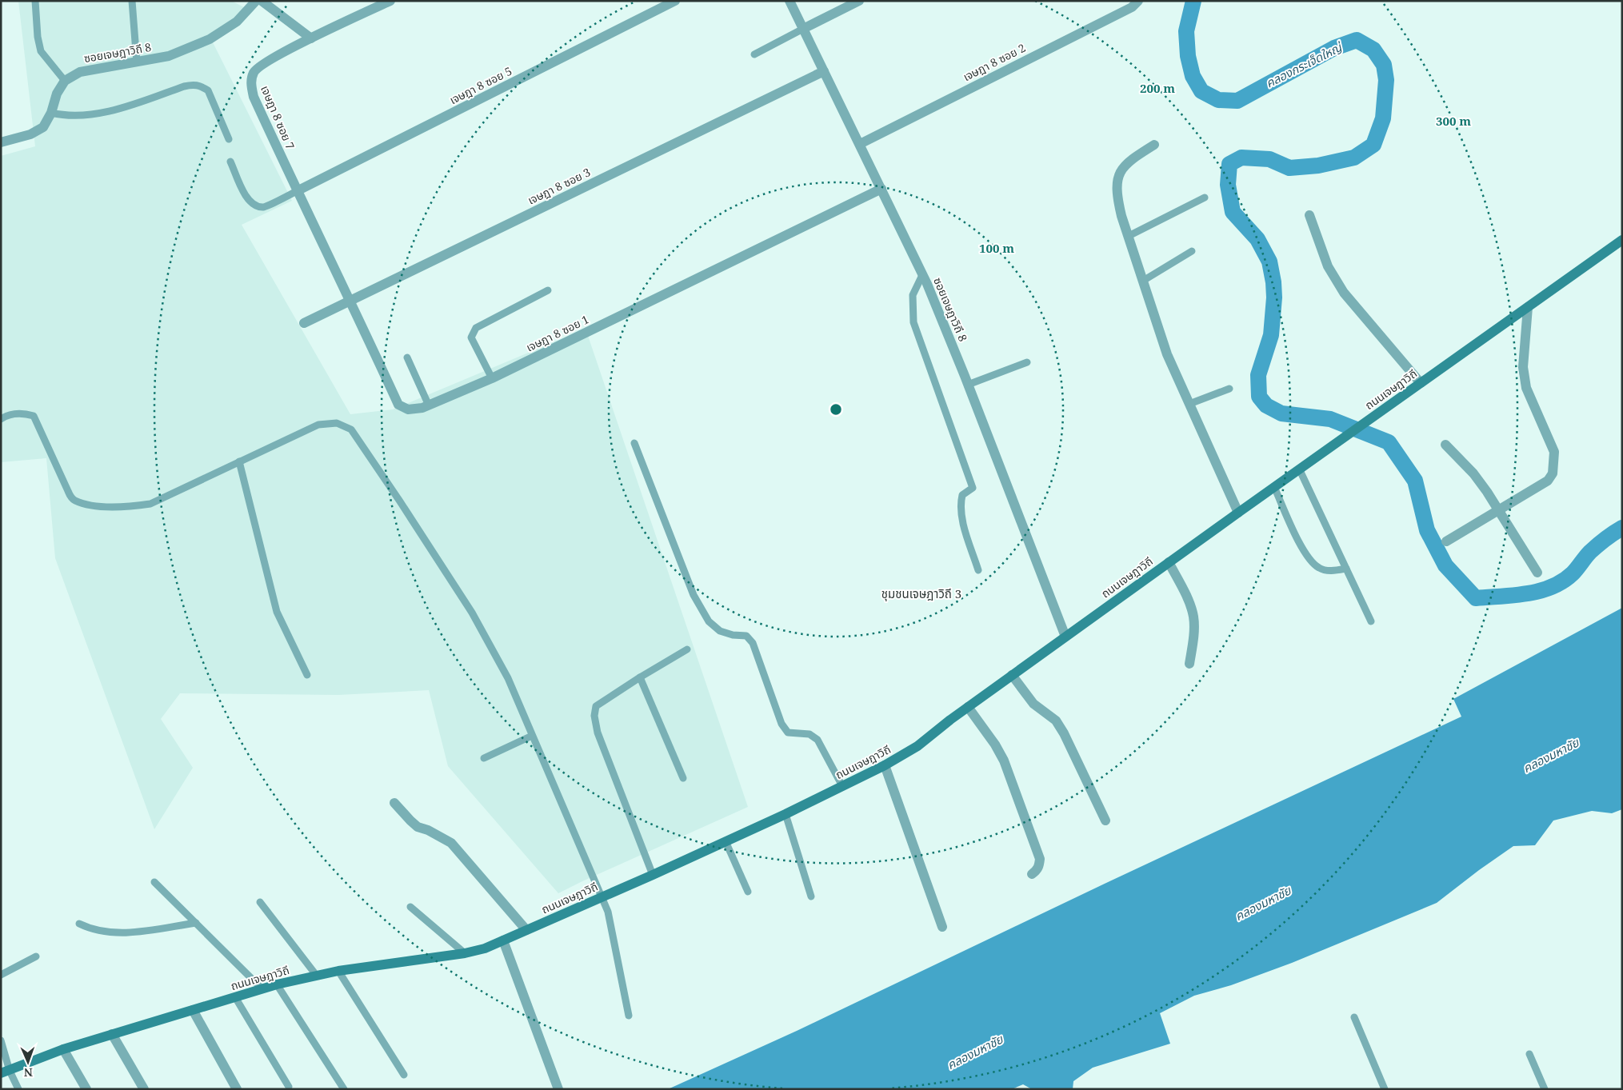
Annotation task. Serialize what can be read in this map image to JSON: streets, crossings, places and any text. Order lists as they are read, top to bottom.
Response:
{
  "streets": {
    "street": [
      "ซอยเจษฎาวิถี 8",
      "เจษฎา 8 ซอย 2",
      "เจษฎา 8 ซอย 5",
      "เจษฎา 8 ซอย 7",
      "เจษฎา 8 ซอย 3",
      "เจษฎา 8 ซอย 1",
      "ถนนเจษฎาวิถี"
    ]
  },
  "crossings": [
    ["ซอยเจษฎาวิถี 8", "เจษฎา 8 ซอย 2"],
    ["ซอยเจษฎาวิถี 8", "เจษฎา 8 ซอย 3"],
    ["ซอยเจษฎาวิถี 8", "เจษฎา 8 ซอย 1"],
    ["ซอยเจษฎาวิถี 8", "ถนนเจษฎาวิถี"],
    ["เจษฎา 8 ซอย 5", "เจษฎา 8 ซอย 7"],
    ["เจษฎา 8 ซอย 7", "เจษฎา 8 ซอย 1"],
    ["เจษฎา 8 ซอย 3", "เจษฎา 8 ซอย 1"]
  ],
  "districts": ["ชุมชนเจษฎาวิถี 3"],
  "water": ["คลองกระเจ็ดใหญ่", "คลองมหาชัย"],
  "north": "bottom",
  "rings": ["200 m", "300 m", "100 m"]
}
